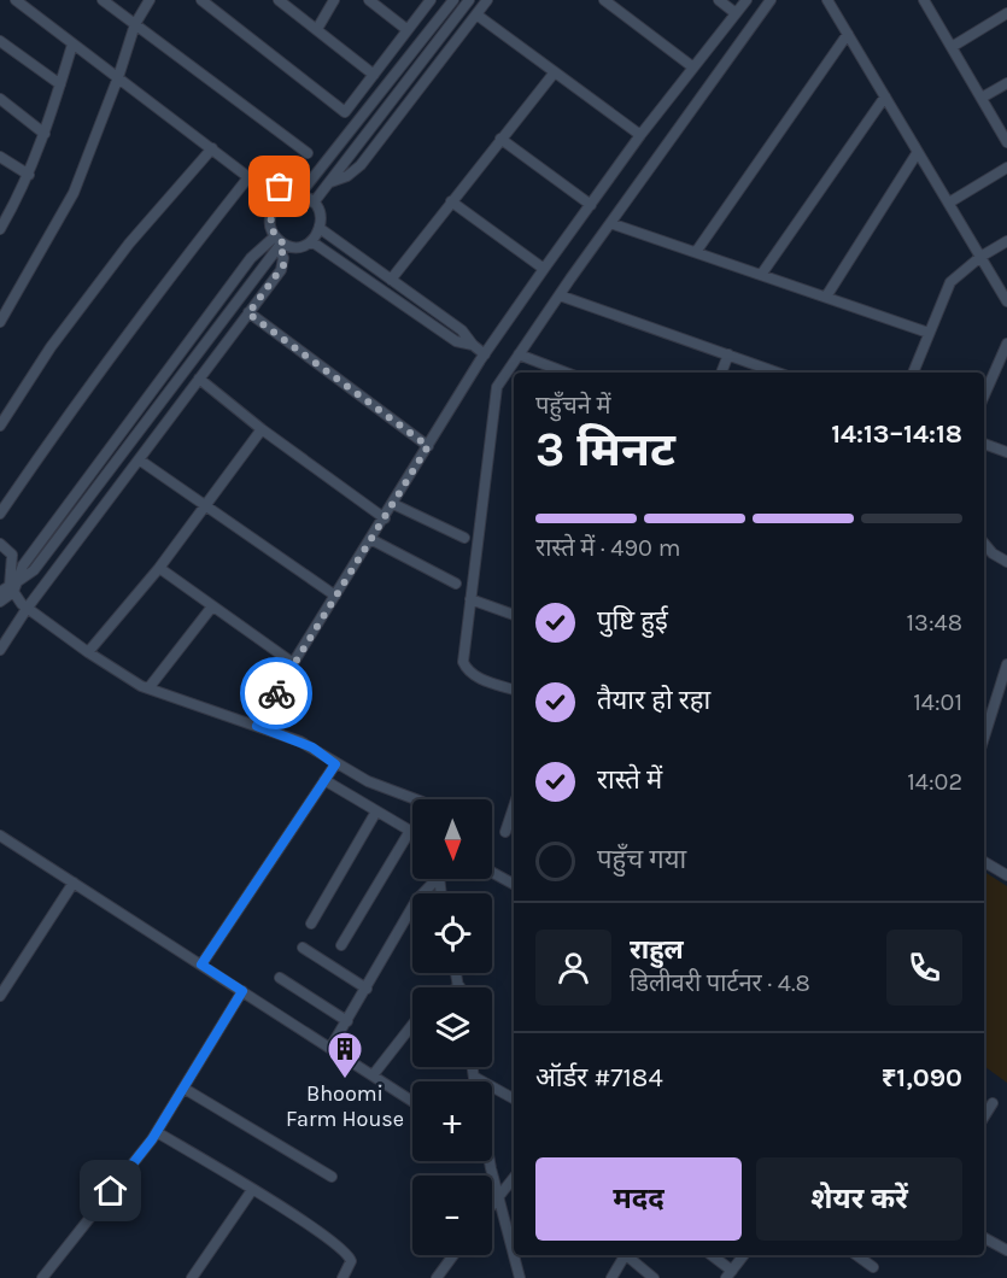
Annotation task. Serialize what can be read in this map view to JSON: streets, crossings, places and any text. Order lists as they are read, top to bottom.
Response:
{
  "places": {
    "building": ["Bhoomi Farm House"]
  },
  "north": "bottom",
  "page": {
    "heading": ["3 मिनट", "पहुँचने में", "14:13–14:18"],
    "panel": [
      "राहुल",
      "डिलीवरी पार्टनर · 4.8",
      "ऑर्डर #7184",
      "₹1,090"
    ],
    "bar": "रास्ते में · 490 m",
    "list": [
      ["पुष्टि हुई", "13:48"],
      ["तैयार हो रहा", "14:01"],
      ["रास्ते में", "14:02"],
      "पहुँच गया"
    ],
    "map_buttons": ["+", "−"],
    "buttons": ["मदद", "शेयर करें"]
  }
}
